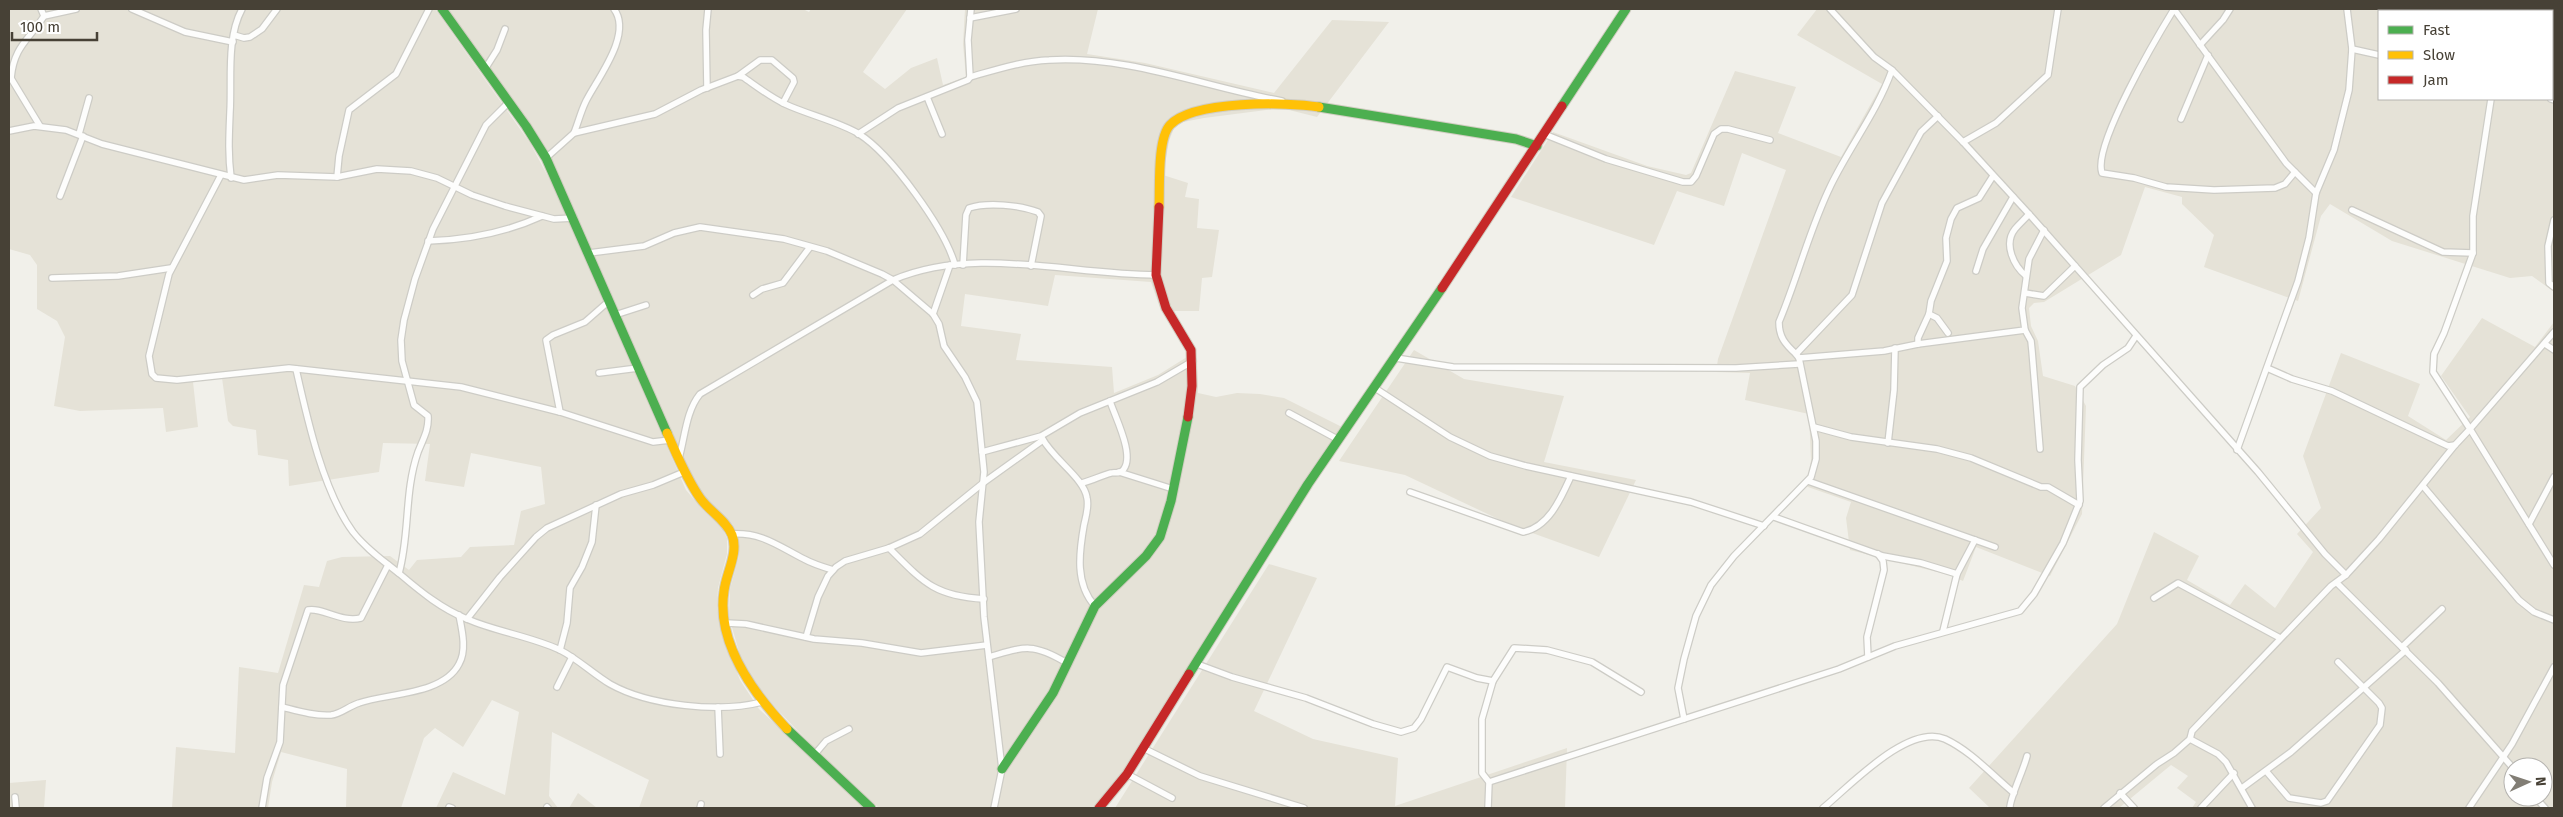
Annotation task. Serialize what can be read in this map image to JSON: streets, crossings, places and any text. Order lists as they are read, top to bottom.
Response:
{
  "legend": ["Fast", "Slow", "Jam"],
  "scale_bar": "100 m",
  "north": "right"
}
